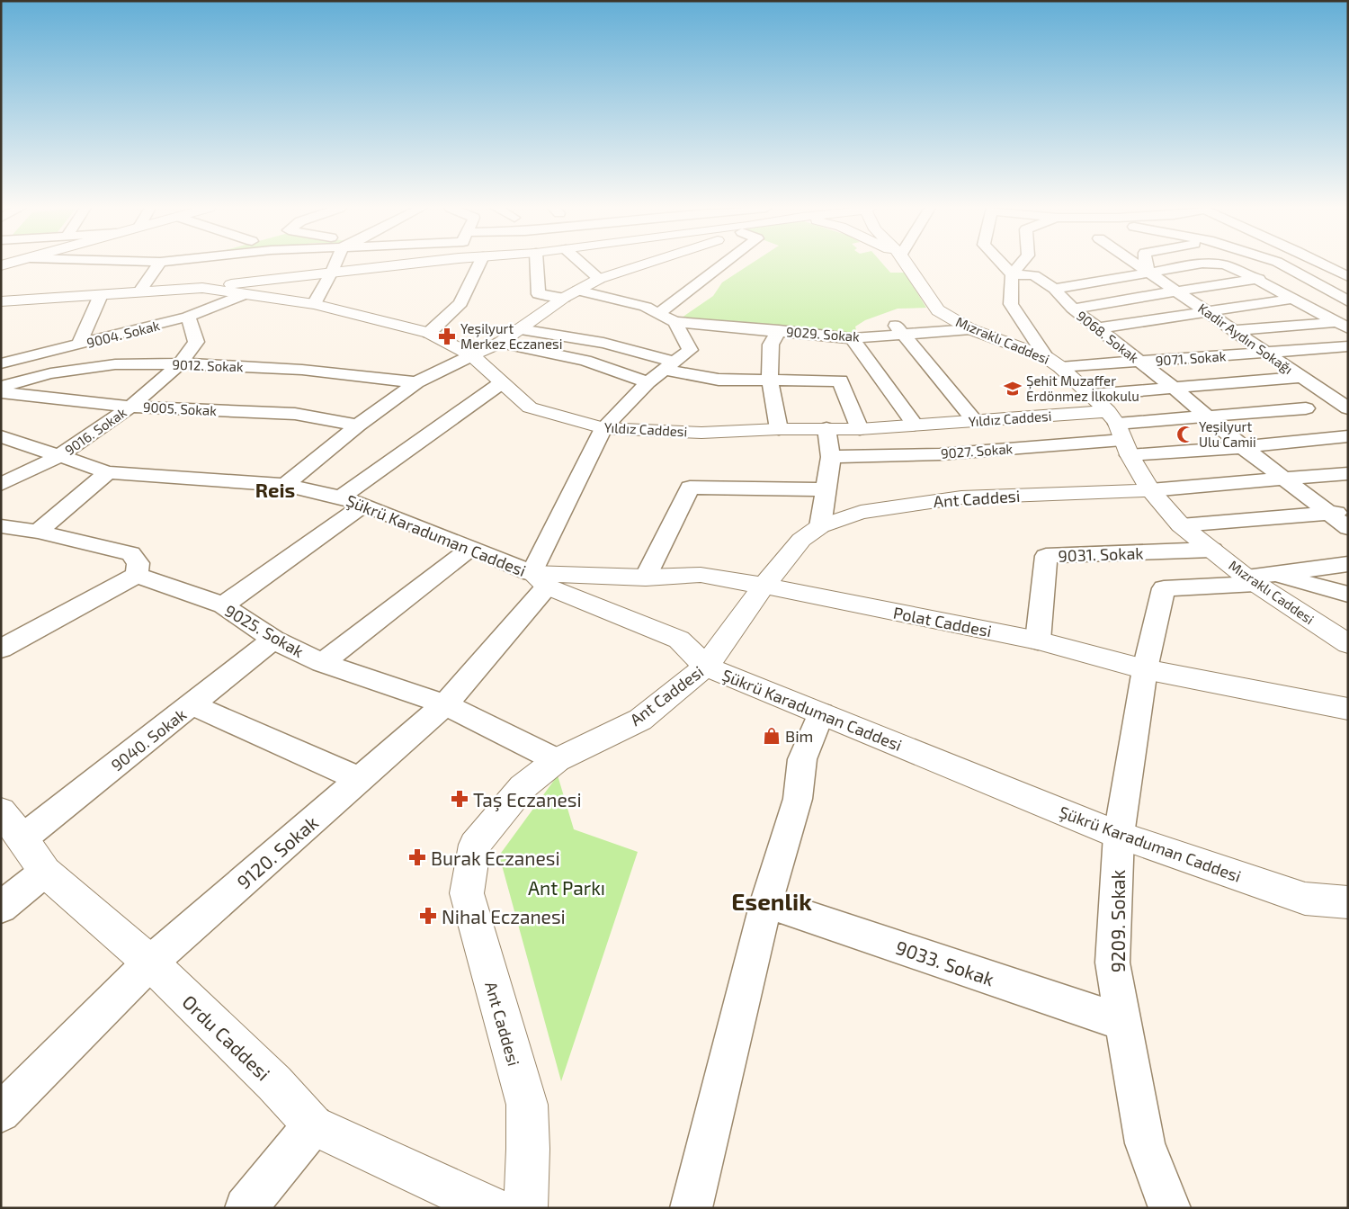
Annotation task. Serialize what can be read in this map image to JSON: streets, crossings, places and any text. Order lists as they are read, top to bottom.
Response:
{
  "streets": {
    "main road": [
      "Mızraklı Caddesi",
      "Yıldız Caddesi",
      "Ant Caddesi",
      "Şükrü Karaduman Caddesi",
      "Polat Caddesi",
      "Ordu Caddesi"
    ],
    "street": [
      "9004. Sokak",
      "9029. Sokak",
      "9068. Sokak",
      "Kadir Aydın Sokağı",
      "9071. Sokak",
      "9012. Sokak",
      "9005. Sokak",
      "9016. Sokak",
      "9027. Sokak",
      "9031. Sokak",
      "9025. Sokak",
      "9040. Sokak",
      "9120. Sokak",
      "9209. Sokak",
      "9033. Sokak"
    ]
  },
  "crossings": [
    ["9004. Sokak", "Yıldız Caddesi"],
    ["9004. Sokak", "9016. Sokak"],
    ["9029. Sokak", "Mızraklı Caddesi"],
    ["9029. Sokak", "9120. Sokak"],
    ["9068. Sokak", "9071. Sokak"],
    ["Kadir Aydın Sokağı", "9071. Sokak"],
    ["Mızraklı Caddesi", "9071. Sokak"],
    ["Mızraklı Caddesi", "Yıldız Caddesi"],
    ["Mızraklı Caddesi", "9027. Sokak"],
    ["Mızraklı Caddesi", "Ant Caddesi"],
    ["Mızraklı Caddesi", "9031. Sokak"],
    ["Mızraklı Caddesi", "9209. Sokak"],
    ["9012. Sokak", "9016. Sokak"],
    ["9005. Sokak", "9016. Sokak"],
    ["Yıldız Caddesi", "9027. Sokak"],
    ["Yıldız Caddesi", "9120. Sokak"],
    ["9016. Sokak", "Şükrü Karaduman Caddesi"],
    ["Ant Caddesi", "Şükrü Karaduman Caddesi"],
    ["Ant Caddesi", "Polat Caddesi"],
    ["Ant Caddesi", "9025. Sokak"],
    ["Şükrü Karaduman Caddesi", "Polat Caddesi"],
    ["Şükrü Karaduman Caddesi", "9120. Sokak"],
    ["Şükrü Karaduman Caddesi", "9209. Sokak"],
    ["9031. Sokak", "Polat Caddesi"],
    ["Polat Caddesi", "9120. Sokak"],
    ["Polat Caddesi", "9209. Sokak"],
    ["9025. Sokak", "9040. Sokak"],
    ["9025. Sokak", "9120. Sokak"],
    ["9040. Sokak", "Ordu Caddesi"],
    ["9120. Sokak", "Ordu Caddesi"],
    ["9209. Sokak", "9033. Sokak"]
  ],
  "districts": ["Reis", "Esenlik"],
  "parks": ["Ant Parkı"],
  "places": {
    "pharmacy": [
      "Yeşilyurt Merkez Eczanesi",
      "Taş Eczanesi",
      "Burak Eczanesi",
      "Nihal Eczanesi"
    ],
    "school or university": ["Şehit Muzaffer Erdönmez İlkokulu"],
    "mosque": ["Yeşilyurt Ulu Camii"],
    "shop": ["Bim"]
  }
}
